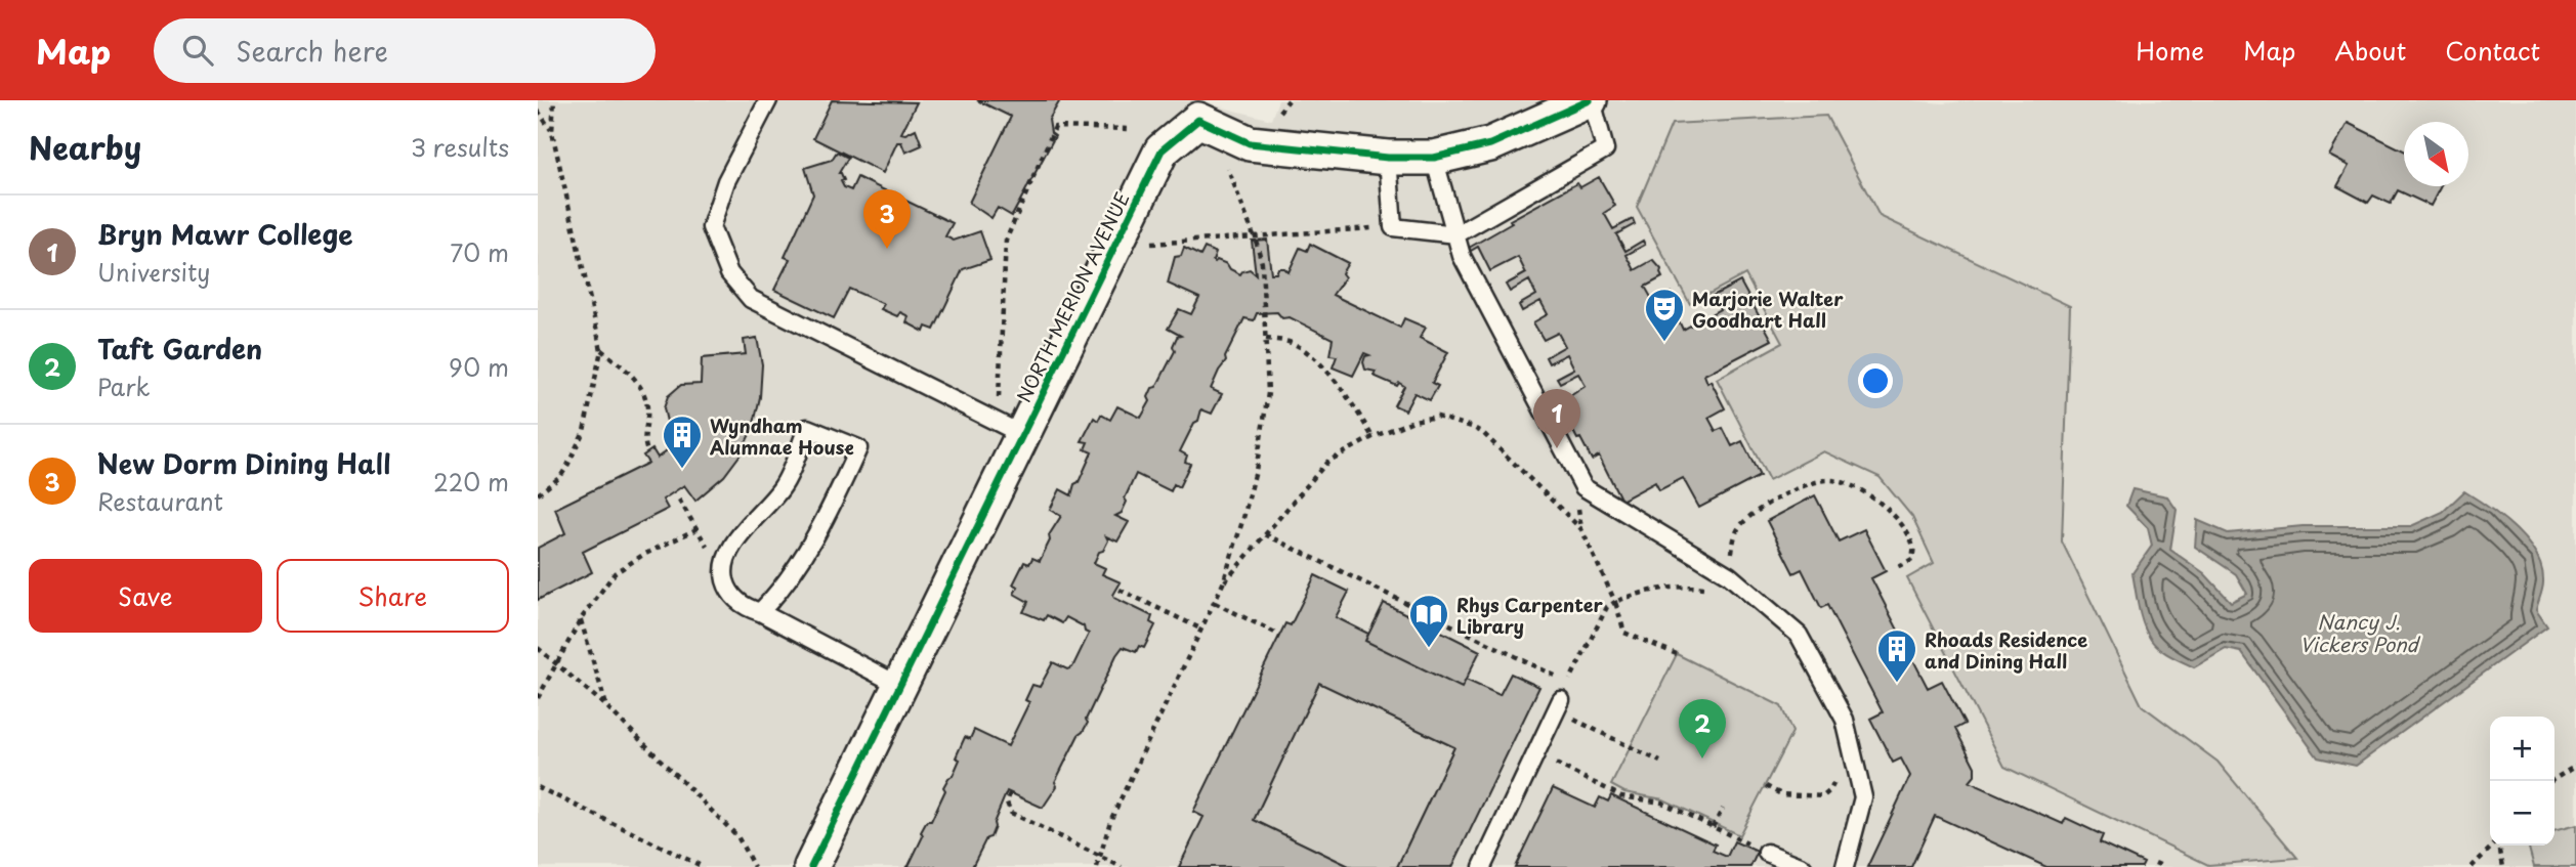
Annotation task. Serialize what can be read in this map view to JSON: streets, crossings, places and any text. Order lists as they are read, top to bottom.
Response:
{
  "streets": {
    "street": ["NORTH MERION AVENUE"]
  },
  "water": ["Nancy J. Vickers Pond"],
  "places": {
    "theatre": ["Marjorie Walter Goodhart Hall"],
    "building": ["Wyndham Alumnae House", "Rhoads Residence and Dining Hall"],
    "library": ["Rhys Carpenter Library"]
  },
  "north": "bottom right",
  "page": {
    "header": "Map",
    "search": "Search here",
    "nav": [
      "Home",
      "Map",
      "About",
      "Contact"
    ],
    "heading": ["Nearby", "3 results"],
    "pins": ["3", "1", "2"],
    "list": [
      {
        "mark": "1",
        "name": "Bryn Mawr College",
        "note": "University",
        "value": "70 m"
      },
      {
        "mark": "2",
        "name": "Taft Garden",
        "note": "Park",
        "value": "90 m"
      },
      {
        "mark": "3",
        "name": "New Dorm Dining Hall",
        "note": "Restaurant",
        "value": "220 m"
      }
    ],
    "buttons": ["Save", "Share"],
    "map_buttons": ["+", "−"]
  }
}
